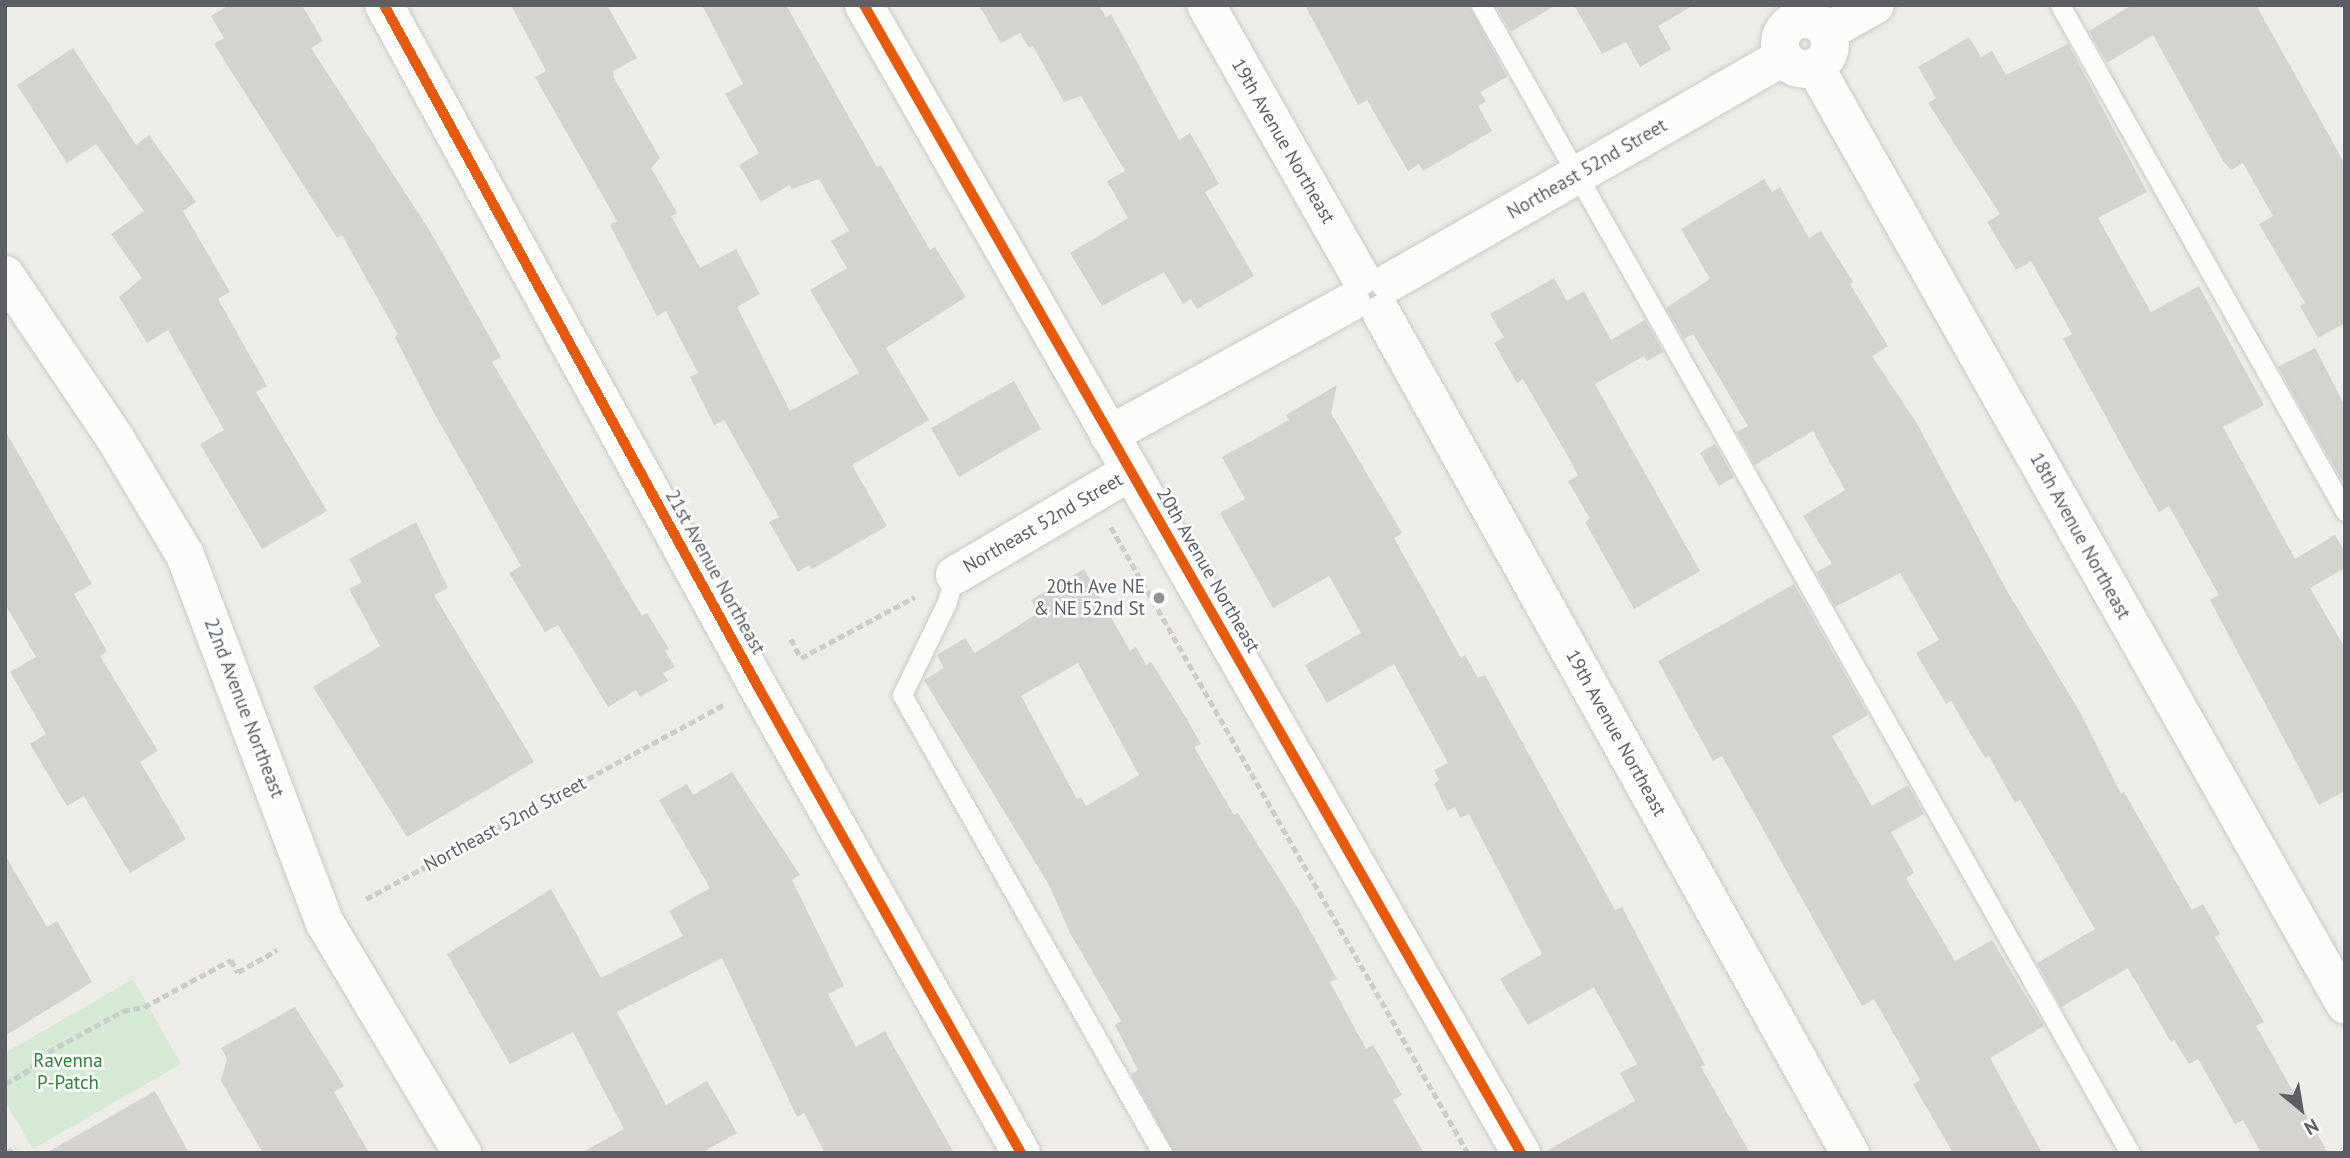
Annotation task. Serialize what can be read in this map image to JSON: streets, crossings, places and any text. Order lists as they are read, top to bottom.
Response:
{
  "streets": {
    "street": [
      "19th Avenue Northeast",
      "Northeast 52nd Street",
      "18th Avenue Northeast",
      "20th Avenue Northeast",
      "21st Avenue Northeast",
      "22nd Avenue Northeast"
    ]
  },
  "crossings": [
    ["19th Avenue Northeast", "Northeast 52nd Street"],
    ["Northeast 52nd Street", "18th Avenue Northeast"],
    ["Northeast 52nd Street", "20th Avenue Northeast"]
  ],
  "parks": ["Ravenna P-Patch"],
  "places": ["20th Ave NE & NE 52nd St"],
  "north": "bottom right"
}
